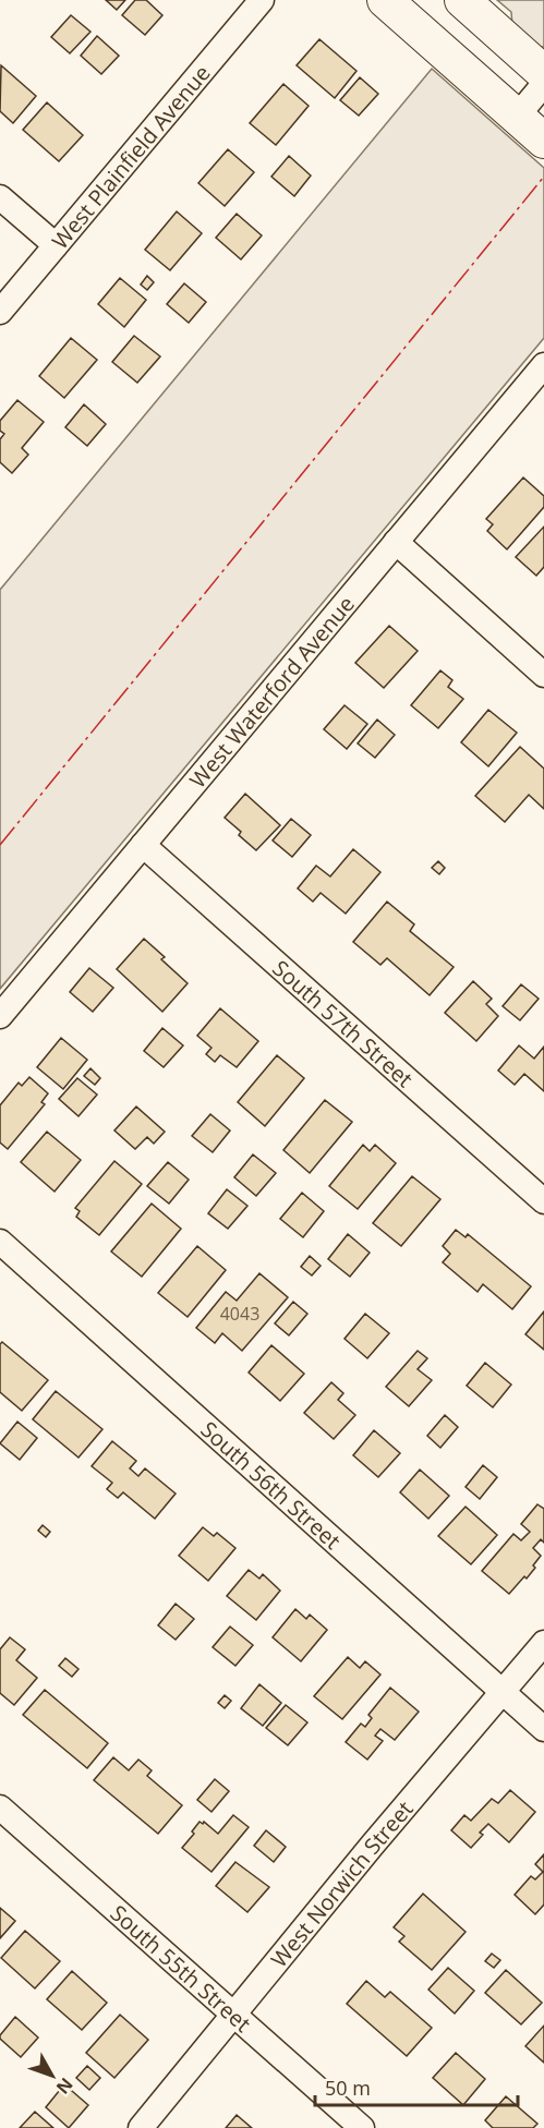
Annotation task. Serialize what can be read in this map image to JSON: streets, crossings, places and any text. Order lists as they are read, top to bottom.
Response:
{
  "streets": {
    "street": [
      "West Plainfield Avenue",
      "West Waterford Avenue",
      "South 57th Street",
      "South 56th Street",
      "West Norwich Street",
      "South 55th Street"
    ]
  },
  "crossings": [
    ["West Waterford Avenue", "South 57th Street"],
    ["South 56th Street", "West Norwich Street"],
    ["West Norwich Street", "South 55th Street"]
  ],
  "house_numbers": ["4043"],
  "scale_bar": "50 m",
  "north": "bottom right"
}
